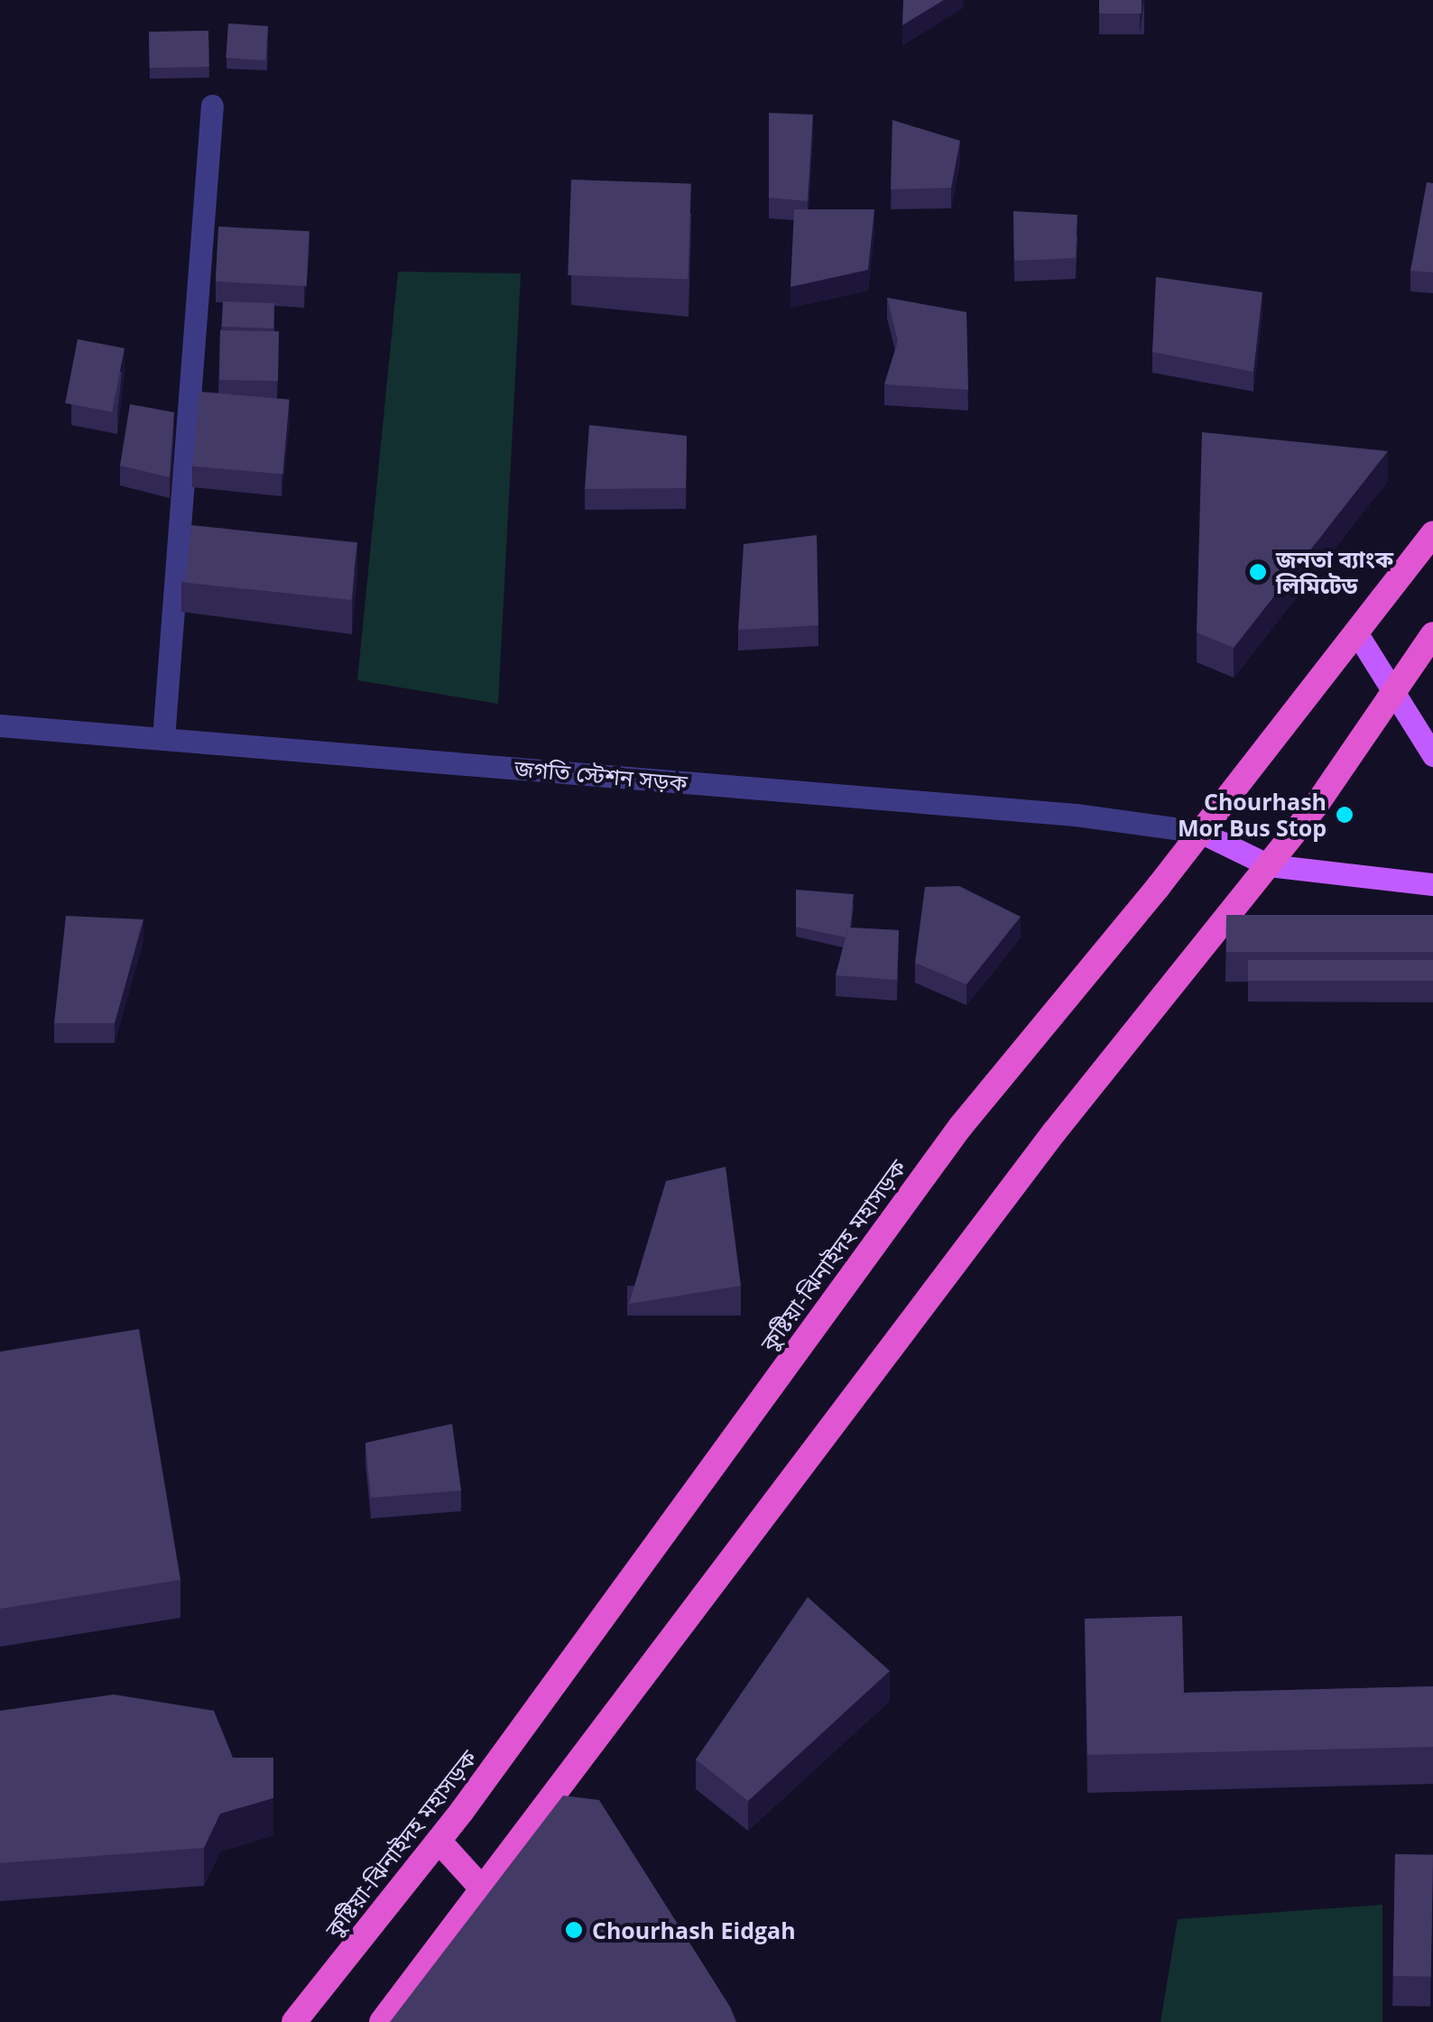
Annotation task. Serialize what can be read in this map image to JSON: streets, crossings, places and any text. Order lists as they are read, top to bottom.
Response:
{
  "streets": {
    "highway": ["কুষ্টিয়া-ঝিনাইদহ মহাসড়ক"],
    "street": ["জগতি স্টেশন সড়ক"]
  },
  "crossings": [
    ["জগতি স্টেশন সড়ক", "কুষ্টিয়া-ঝিনাইদহ মহাসড়ক"]
  ],
  "places": ["জনতা ব্যাংক লিমিটেড", "Chourhash Mor Bus Stop", "Chourhash Eidgah"]
}
